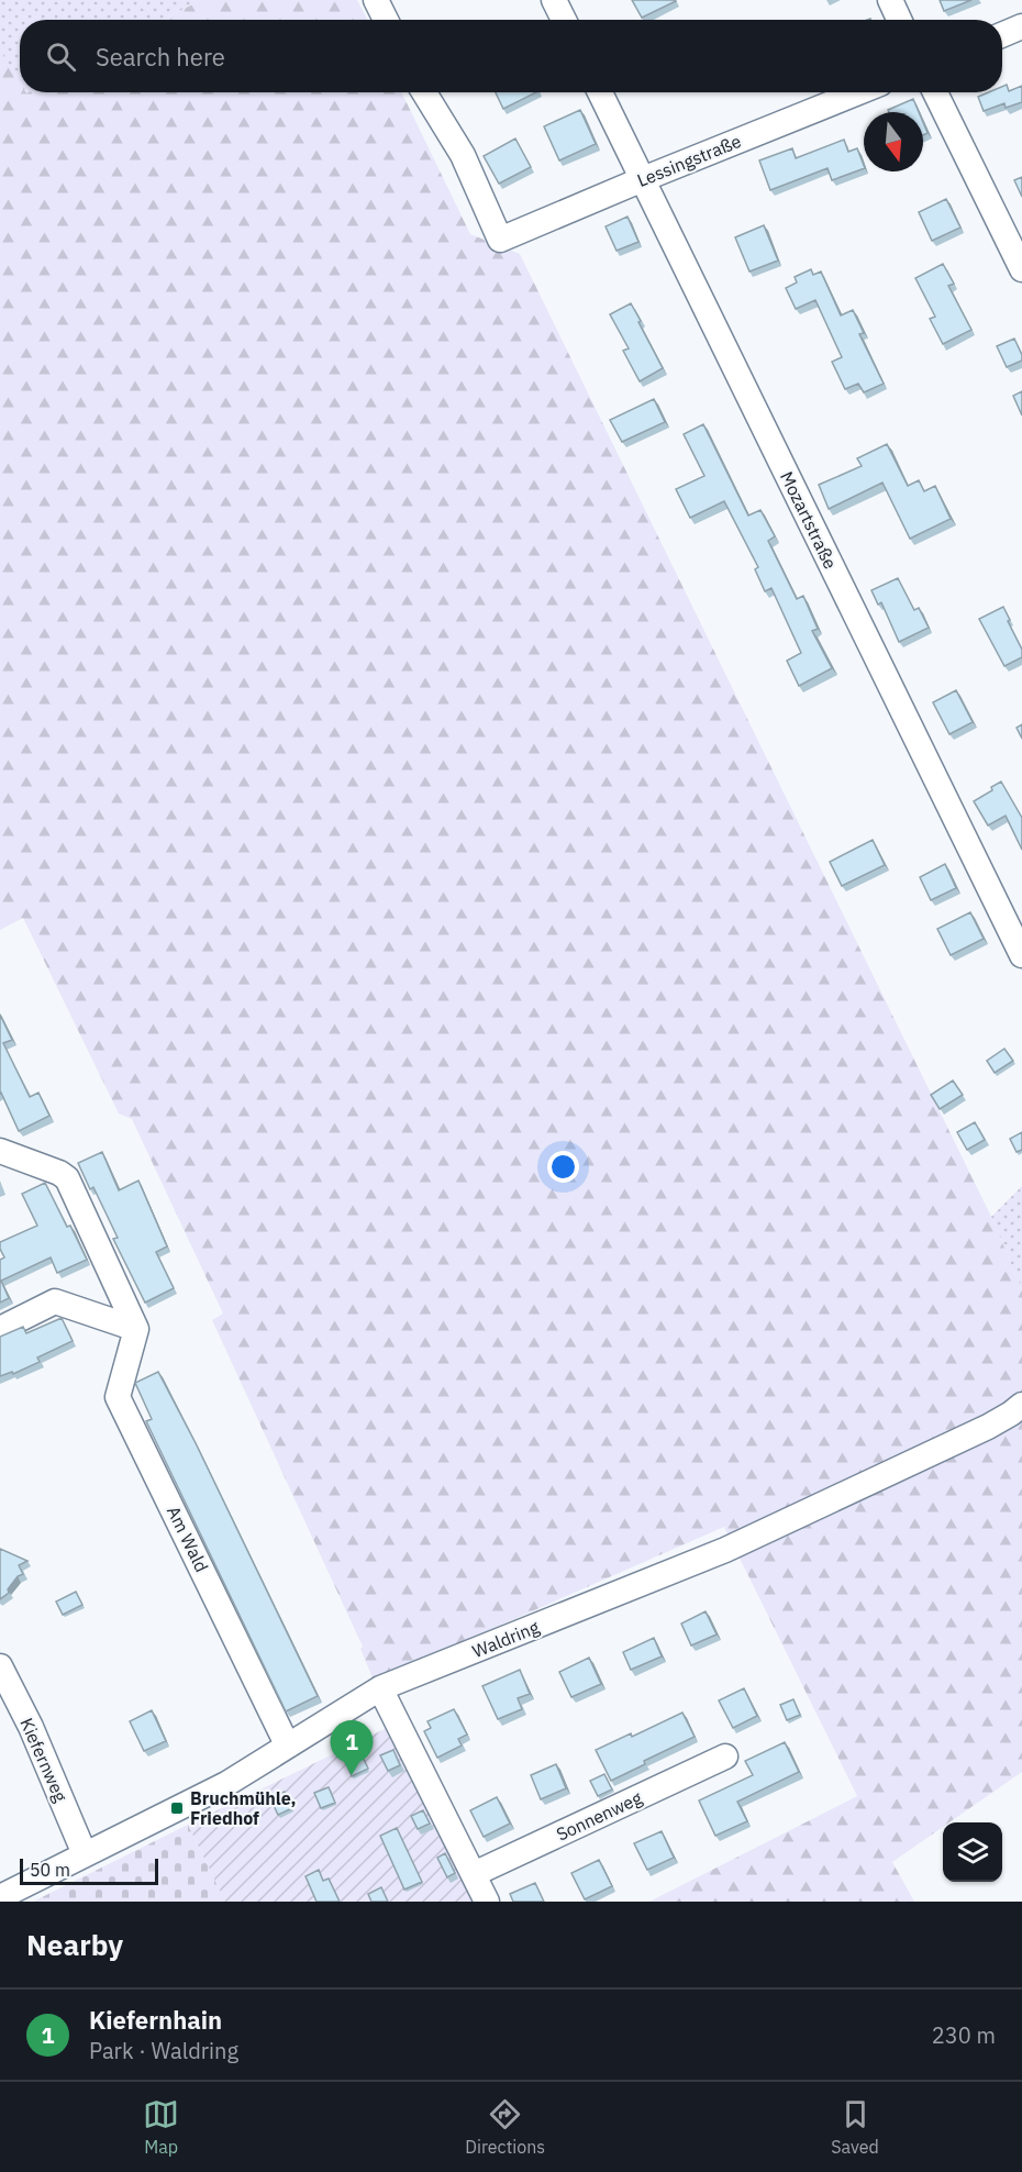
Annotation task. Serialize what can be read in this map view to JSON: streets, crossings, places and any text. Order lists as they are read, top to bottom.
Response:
{
  "streets": {
    "street": [
      "Lessingstraße",
      "Mozartstraße",
      "Am Wald",
      "Waldring",
      "Kiefernweg",
      "Sonnenweg"
    ]
  },
  "crossings": [
    ["Lessingstraße", "Mozartstraße"],
    ["Am Wald", "Waldring"],
    ["Waldring", "Kiefernweg"]
  ],
  "places": {
    "transit": ["Bruchmühle, Friedhof"]
  },
  "scale_bar": "50 m",
  "north": "bottom",
  "page": {
    "search": "Search here",
    "pins": "1",
    "scale": "50 m",
    "heading": "Nearby",
    "list": [
      {
        "mark": "1",
        "name": "Kiefernhain",
        "note": "Park · Waldring",
        "value": "230 m"
      }
    ],
    "nav": ["Map", "Directions", "Saved"]
  }
}
